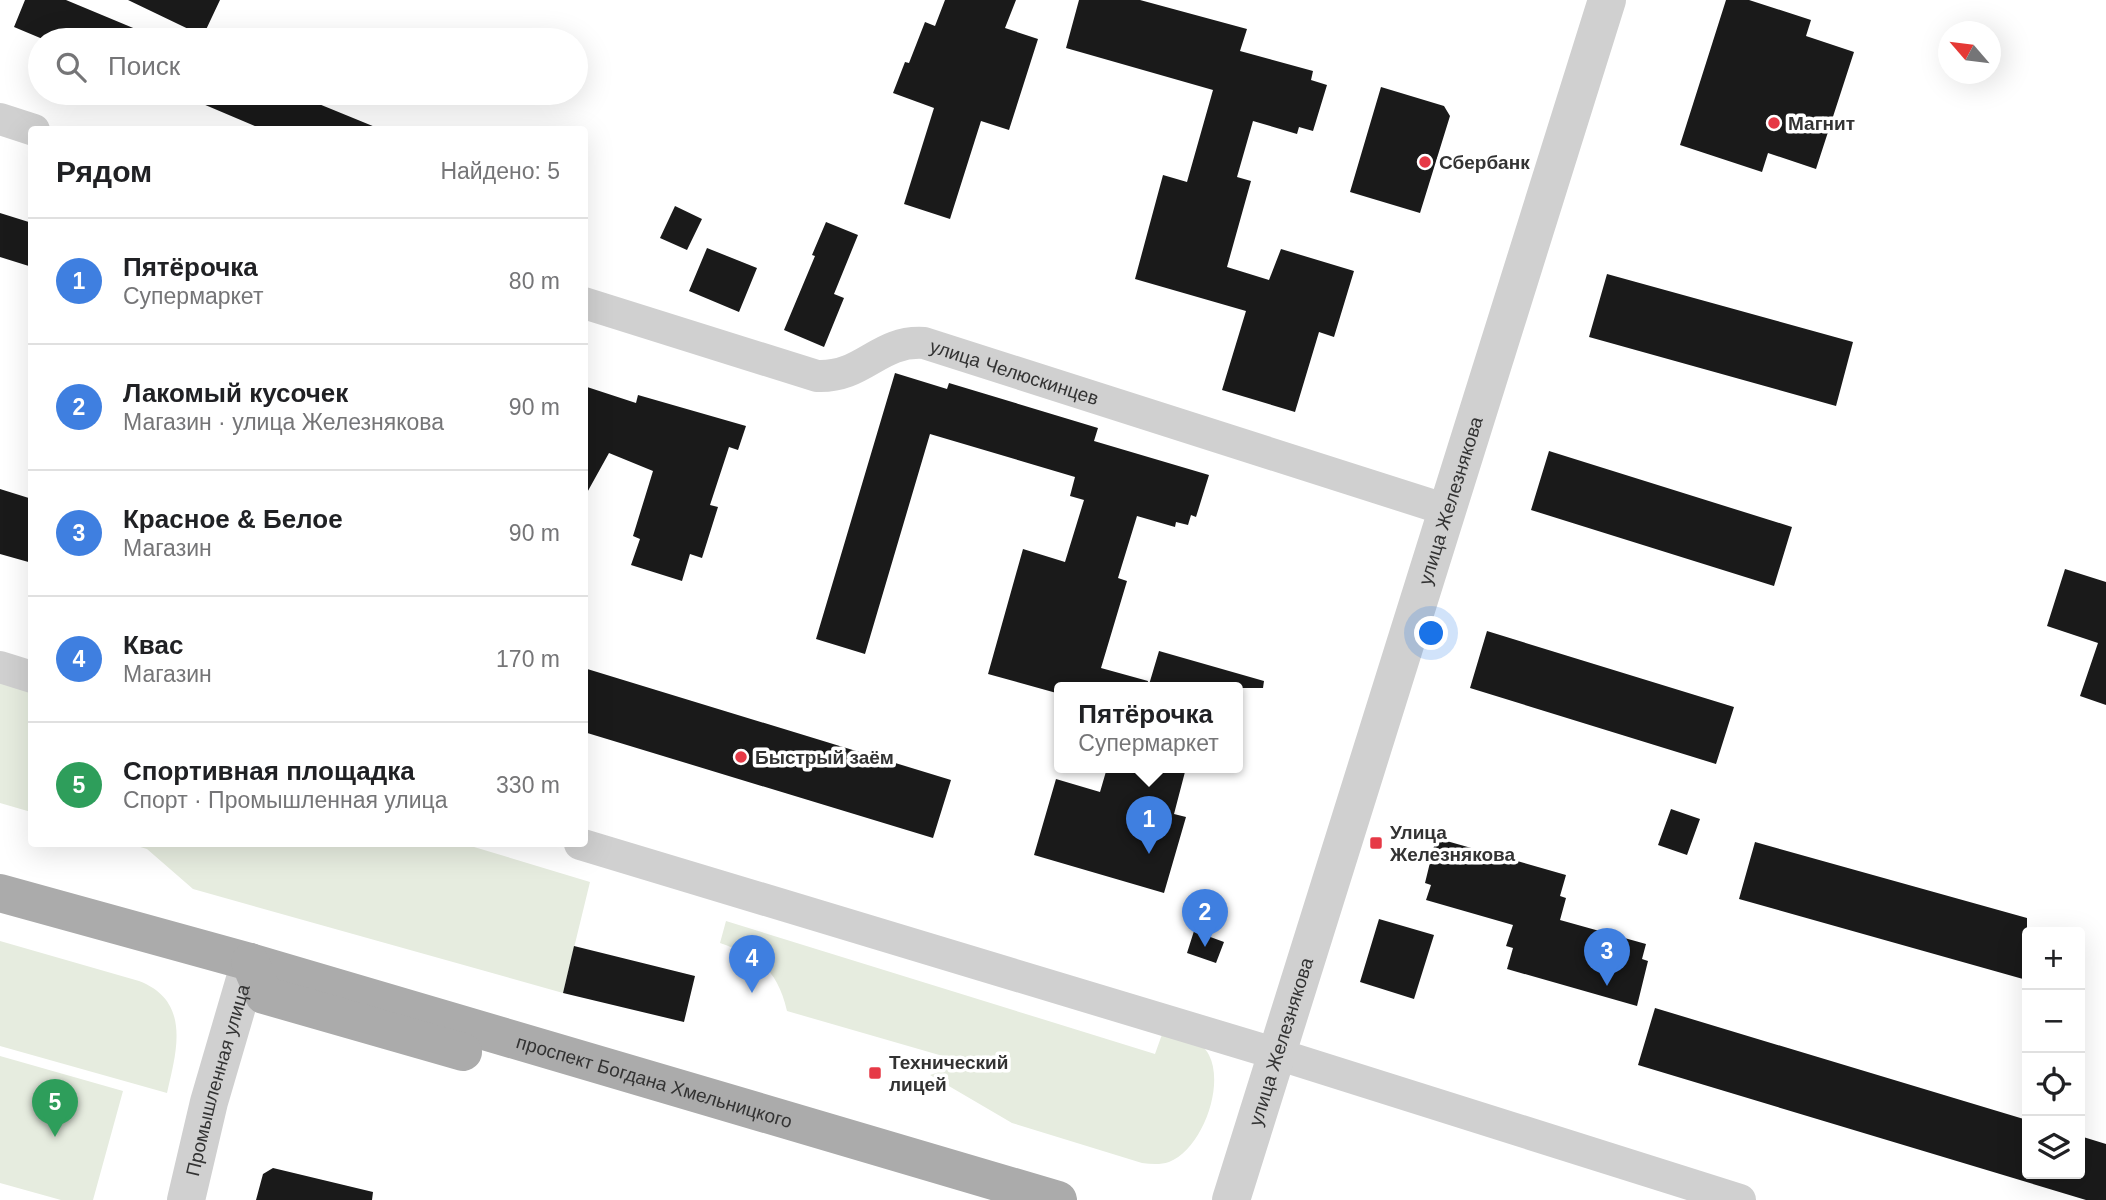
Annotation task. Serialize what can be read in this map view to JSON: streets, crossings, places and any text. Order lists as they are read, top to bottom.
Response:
{
  "streets": {
    "main road": ["проспект Богдана Хмельницкого"],
    "street": ["улица Челюскинцев", "улица Железнякова", "Промышленная улица"]
  },
  "crossings": [
    ["улица Челюскинцев", "улица Железнякова"],
    ["Промышленная улица", "проспект Богдана Хмельницкого"]
  ],
  "places": {
    "other": ["Магнит", "Сбербанк", "Быстрый заём"],
    "transit": ["Улица Железнякова", "Технический лицей"]
  },
  "north": "top left",
  "page": {
    "search": "Поиск",
    "heading": ["Рядом", "Найдено: 5"],
    "list": [
      {
        "mark": "1",
        "name": "Пятёрочка",
        "note": "Супермаркет",
        "value": "80 m"
      },
      {
        "mark": "2",
        "name": "Лакомый кусочек",
        "note": "Магазин · улица Железнякова",
        "value": "90 m"
      },
      {
        "mark": "3",
        "name": "Красное & Белое",
        "note": "Магазин",
        "value": "90 m"
      },
      {
        "mark": "4",
        "name": "Квас",
        "note": "Магазин",
        "value": "170 m"
      },
      {
        "mark": "5",
        "name": "Спортивная площадка",
        "note": "Спорт · Промышленная улица",
        "value": "330 m"
      }
    ],
    "popup": ["Пятёрочка", "Супермаркет"],
    "pins": [
      "1",
      "2",
      "3",
      "4",
      "5"
    ],
    "map_buttons": ["+", "−"]
  }
}
